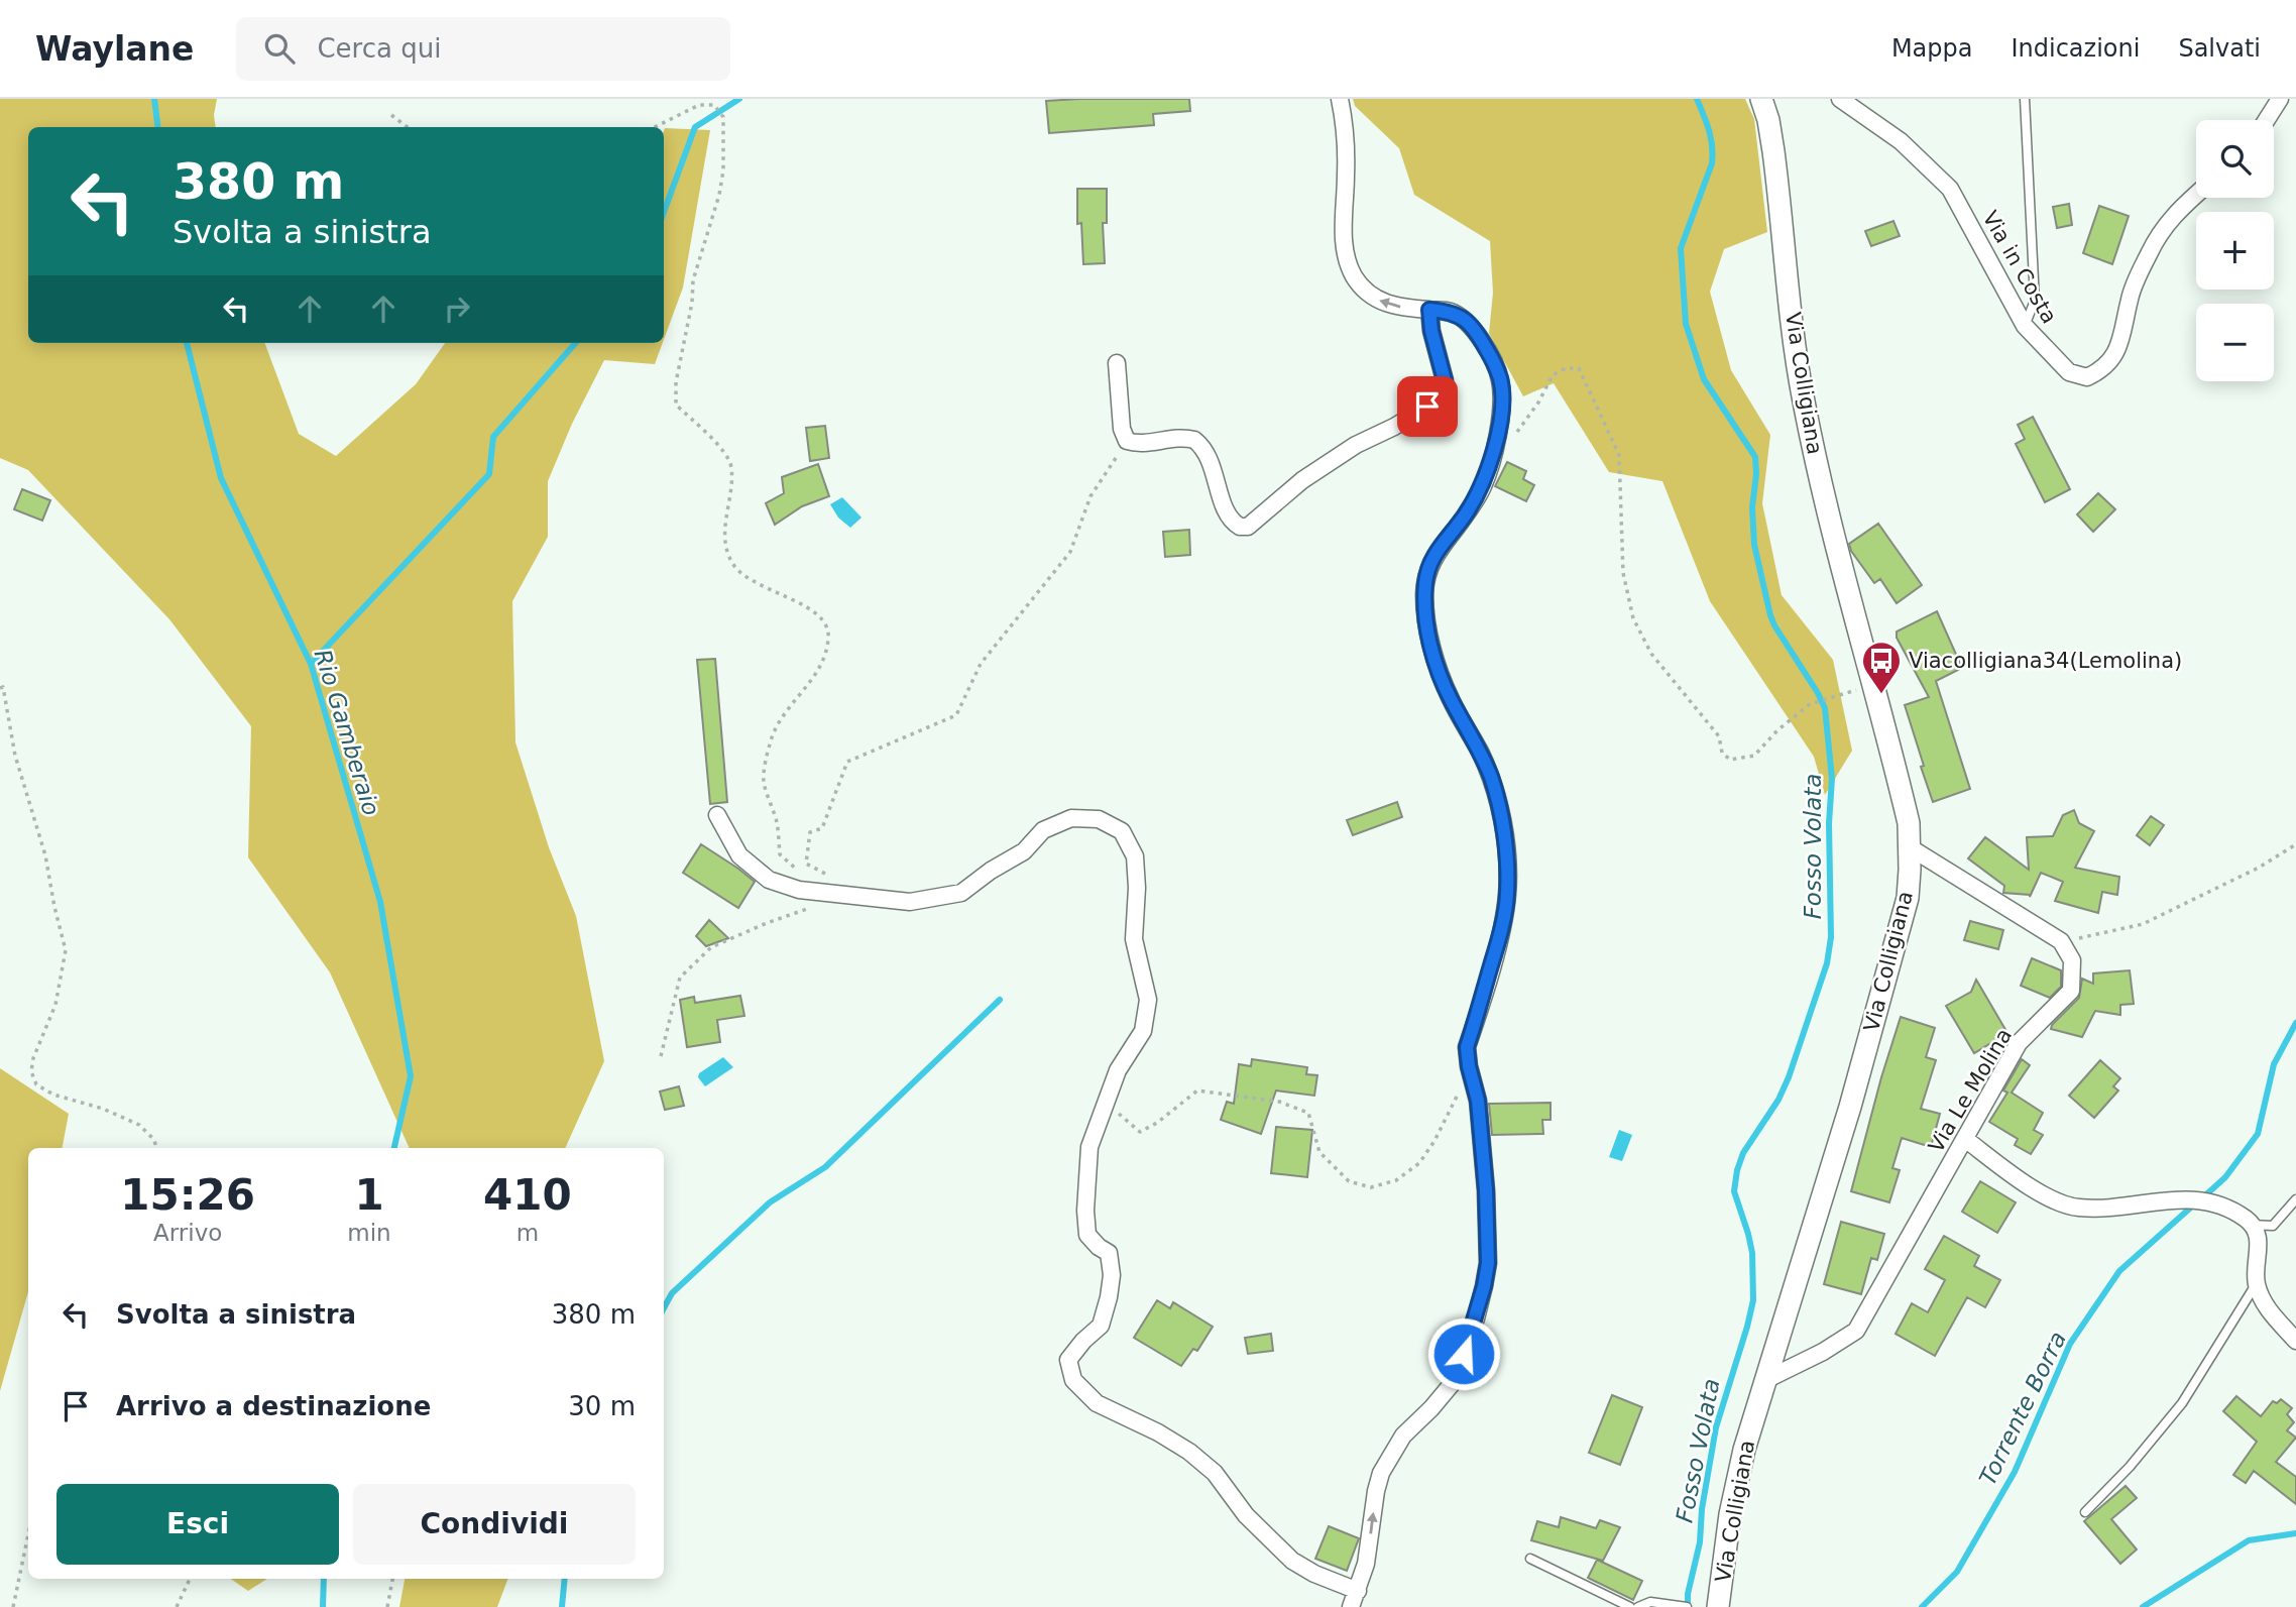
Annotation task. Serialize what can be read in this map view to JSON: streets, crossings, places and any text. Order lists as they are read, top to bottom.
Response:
{
  "streets": {
    "street": ["Via in Costa", "Via Colligiana", "Via Le Molina"]
  },
  "crossings": [
    ["Via Colligiana", "Via Le Molina"]
  ],
  "water": ["Rio Gamberaio", "Fosso Volata", "Torrente Borra"],
  "places": {
    "bus stop": ["Viacolligiana34(Lemolina)"]
  },
  "page": {
    "header": "Waylane",
    "search": "Cerca qui",
    "nav": ["Mappa", "Indicazioni", "Salvati"],
    "map_buttons": ["+", "−"],
    "turn": ["380 m", "Svolta a sinistra"],
    "eta": [
      "15:26",
      "Arrivo",
      "1",
      "min",
      "410",
      "m"
    ],
    "list": [
      {
        "name": "Svolta a sinistra",
        "value": "380 m"
      },
      {
        "name": "Arrivo a destinazione",
        "value": "30 m"
      }
    ],
    "buttons": ["Esci", "Condividi"]
  }
}
